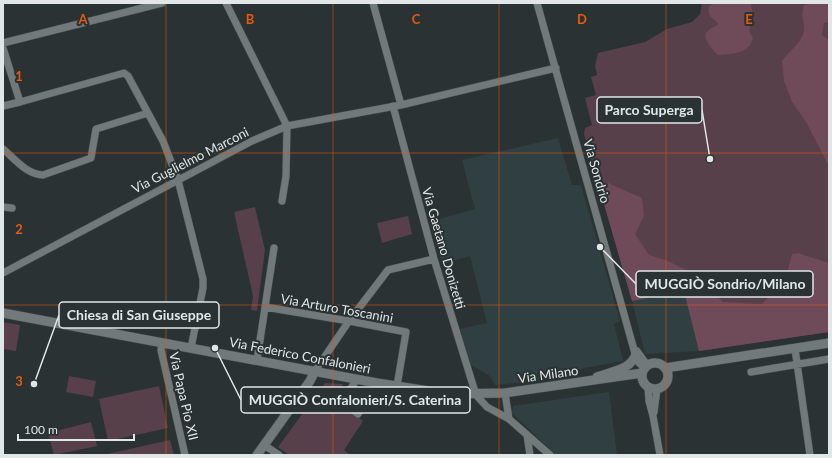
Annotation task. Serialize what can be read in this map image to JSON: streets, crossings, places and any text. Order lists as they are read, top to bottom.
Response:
{
  "streets": {
    "street": [
      "Via Guglielmo Marconi",
      "Via Sondrio",
      "Via Gaetano Donizetti",
      "Via Arturo Toscanini",
      "Via Federico Confalonieri",
      "Via Milano",
      "Via Papa Pio XII"
    ]
  },
  "crossings": [
    ["Via Guglielmo Marconi", "Via Sondrio"],
    ["Via Guglielmo Marconi", "Via Gaetano Donizetti"],
    ["Via Sondrio", "Via Milano"],
    ["Via Gaetano Donizetti", "Via Federico Confalonieri"],
    ["Via Gaetano Donizetti", "Via Milano"],
    ["Via Arturo Toscanini", "Via Federico Confalonieri"],
    ["Via Federico Confalonieri", "Via Milano"],
    ["Via Federico Confalonieri", "Via Papa Pio XII"]
  ],
  "places": [
    "Parco Superga",
    "MUGGIÒ Sondrio/Milano",
    "MUGGIÒ Confalonieri/S. Caterina",
    "Chiesa di San Giuseppe"
  ],
  "scale_bar": "100 m",
  "grid": {
    "columns": [
      "A",
      "B",
      "C",
      "D",
      "E"
    ],
    "rows": ["1", "2", "3"]
  }
}
